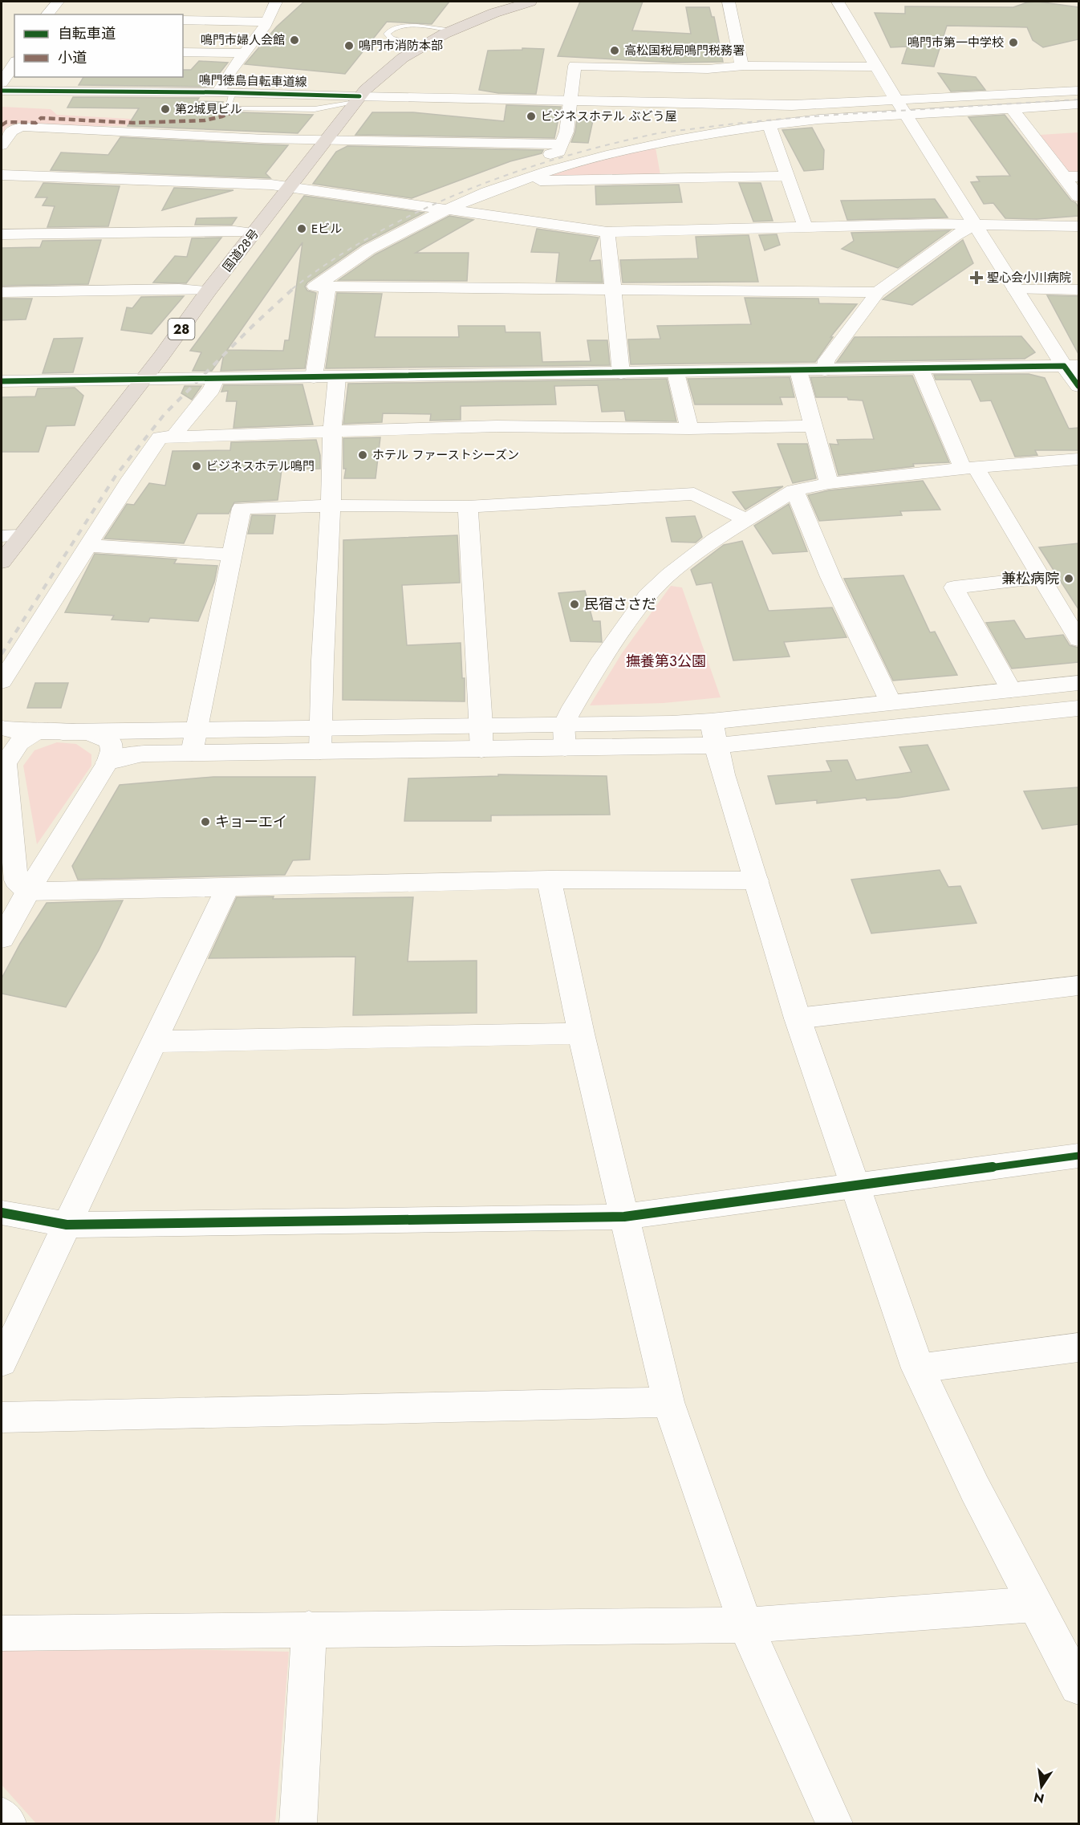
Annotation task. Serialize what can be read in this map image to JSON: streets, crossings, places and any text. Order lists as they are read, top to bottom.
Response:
{
  "streets": {
    "highway": ["国道28号", "28"],
    "main road": ["鳴門徳島自転車道線"]
  },
  "crossings": [
    ["鳴門徳島自転車道線", "国道28号"]
  ],
  "parks": ["撫養第3公園"],
  "places": {
    "other": [
      "鳴門市婦人会館",
      "鳴門市第一中学校",
      "鳴門市消防本部",
      "高松国税局鳴門税務署",
      "第2城見ビル",
      "ビジネスホテル ぶどう屋",
      "Eビル",
      "ホテル ファーストシーズン",
      "ビジネスホテル鳴門",
      "兼松病院",
      "民宿ささだ",
      "キョーエイ"
    ],
    "health": ["聖心会小川病院"]
  },
  "legend": ["自転車道", "小道"],
  "north": "bottom"
}
